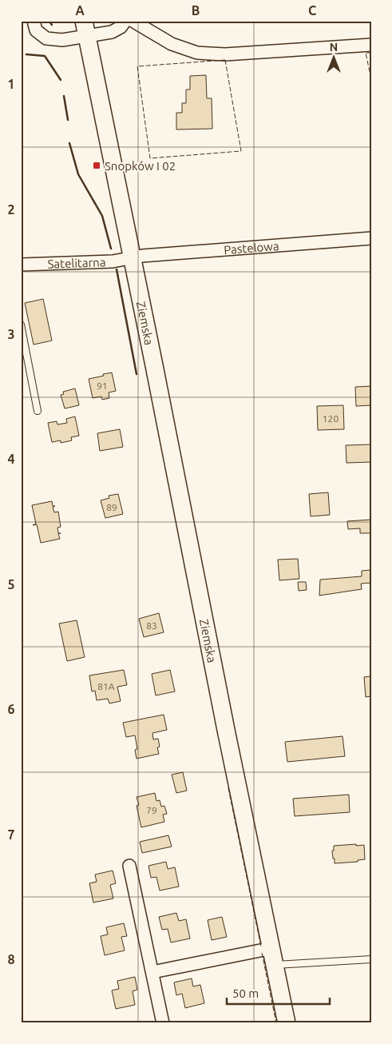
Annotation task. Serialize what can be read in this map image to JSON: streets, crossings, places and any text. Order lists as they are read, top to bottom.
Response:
{
  "streets": {
    "street": ["Pastelowa", "Satelitarna", "Ziemska"]
  },
  "crossings": [
    ["Pastelowa", "Satelitarna"],
    ["Pastelowa", "Ziemska"],
    ["Satelitarna", "Ziemska"]
  ],
  "places": {
    "transit": ["Snopków I 02"]
  },
  "house_numbers": [
    "91",
    "120",
    "89",
    "83",
    "81A",
    "79"
  ],
  "scale_bar": "50 m",
  "north": "top",
  "grid": {
    "columns": ["A", "B", "C"],
    "rows": [
      "1",
      "2",
      "3",
      "4",
      "5",
      "6",
      "7",
      "8"
    ]
  }
}
